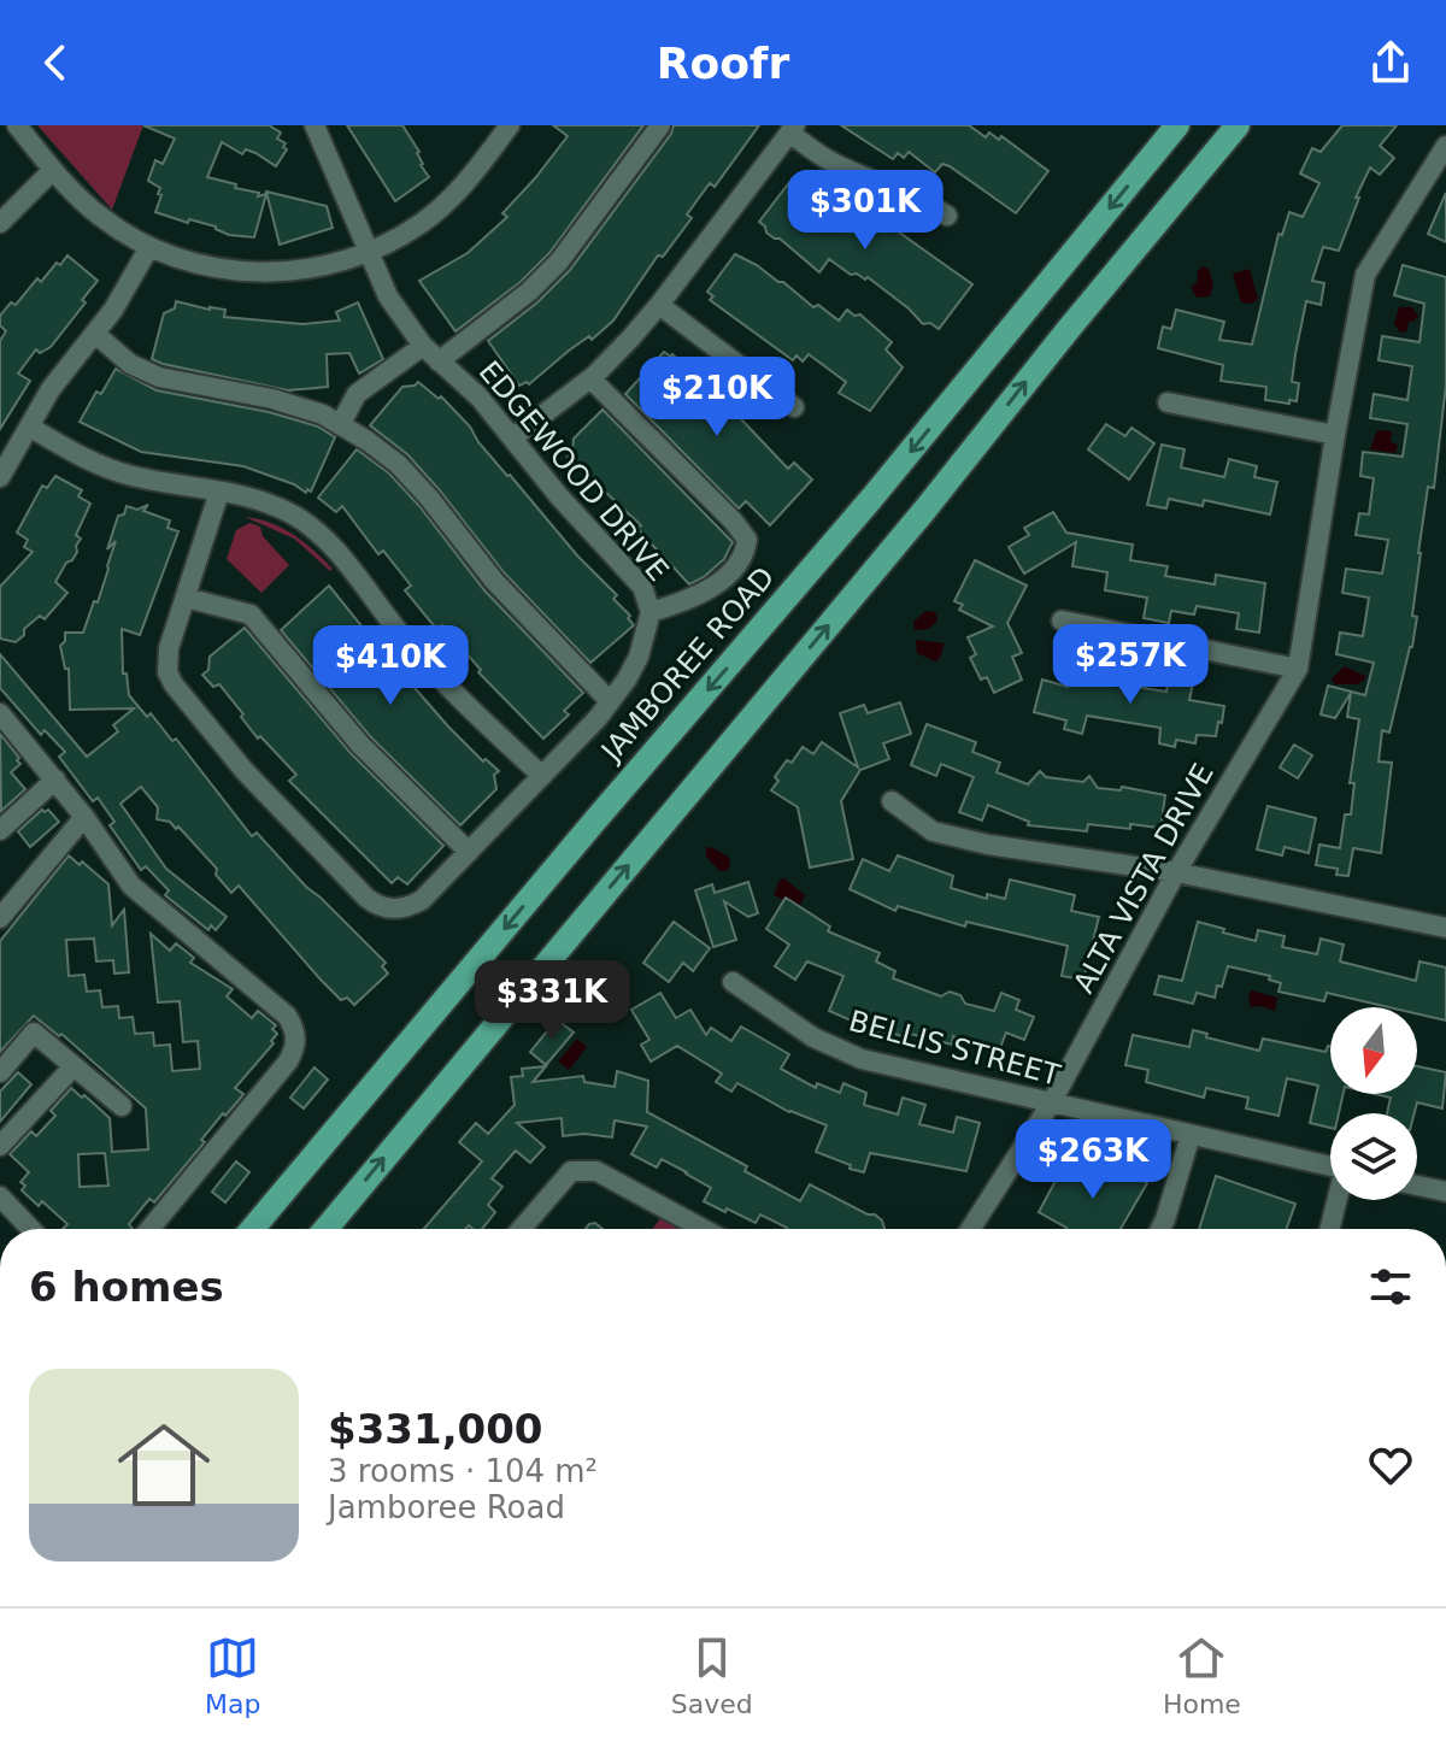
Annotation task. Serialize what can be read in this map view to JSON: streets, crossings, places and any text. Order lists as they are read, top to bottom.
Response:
{
  "streets": {
    "main road": ["JAMBOREE ROAD"],
    "street": ["EDGEWOOD DRIVE", "ALTA VISTA DRIVE", "BELLIS STREET"]
  },
  "crossings": [
    ["ALTA VISTA DRIVE", "BELLIS STREET"]
  ],
  "north": "bottom",
  "page": {
    "header": "Roofr",
    "price": [
      "$301K",
      "$210K",
      "$257K",
      "$410K",
      "$331K",
      "$263K"
    ],
    "heading": "6 homes",
    "list": [
      {
        "name": "$331,000",
        "note": "3 rooms · 104 m² · Jamboree Road"
      }
    ],
    "tabs": ["Map", "Saved", "Home"]
  }
}
